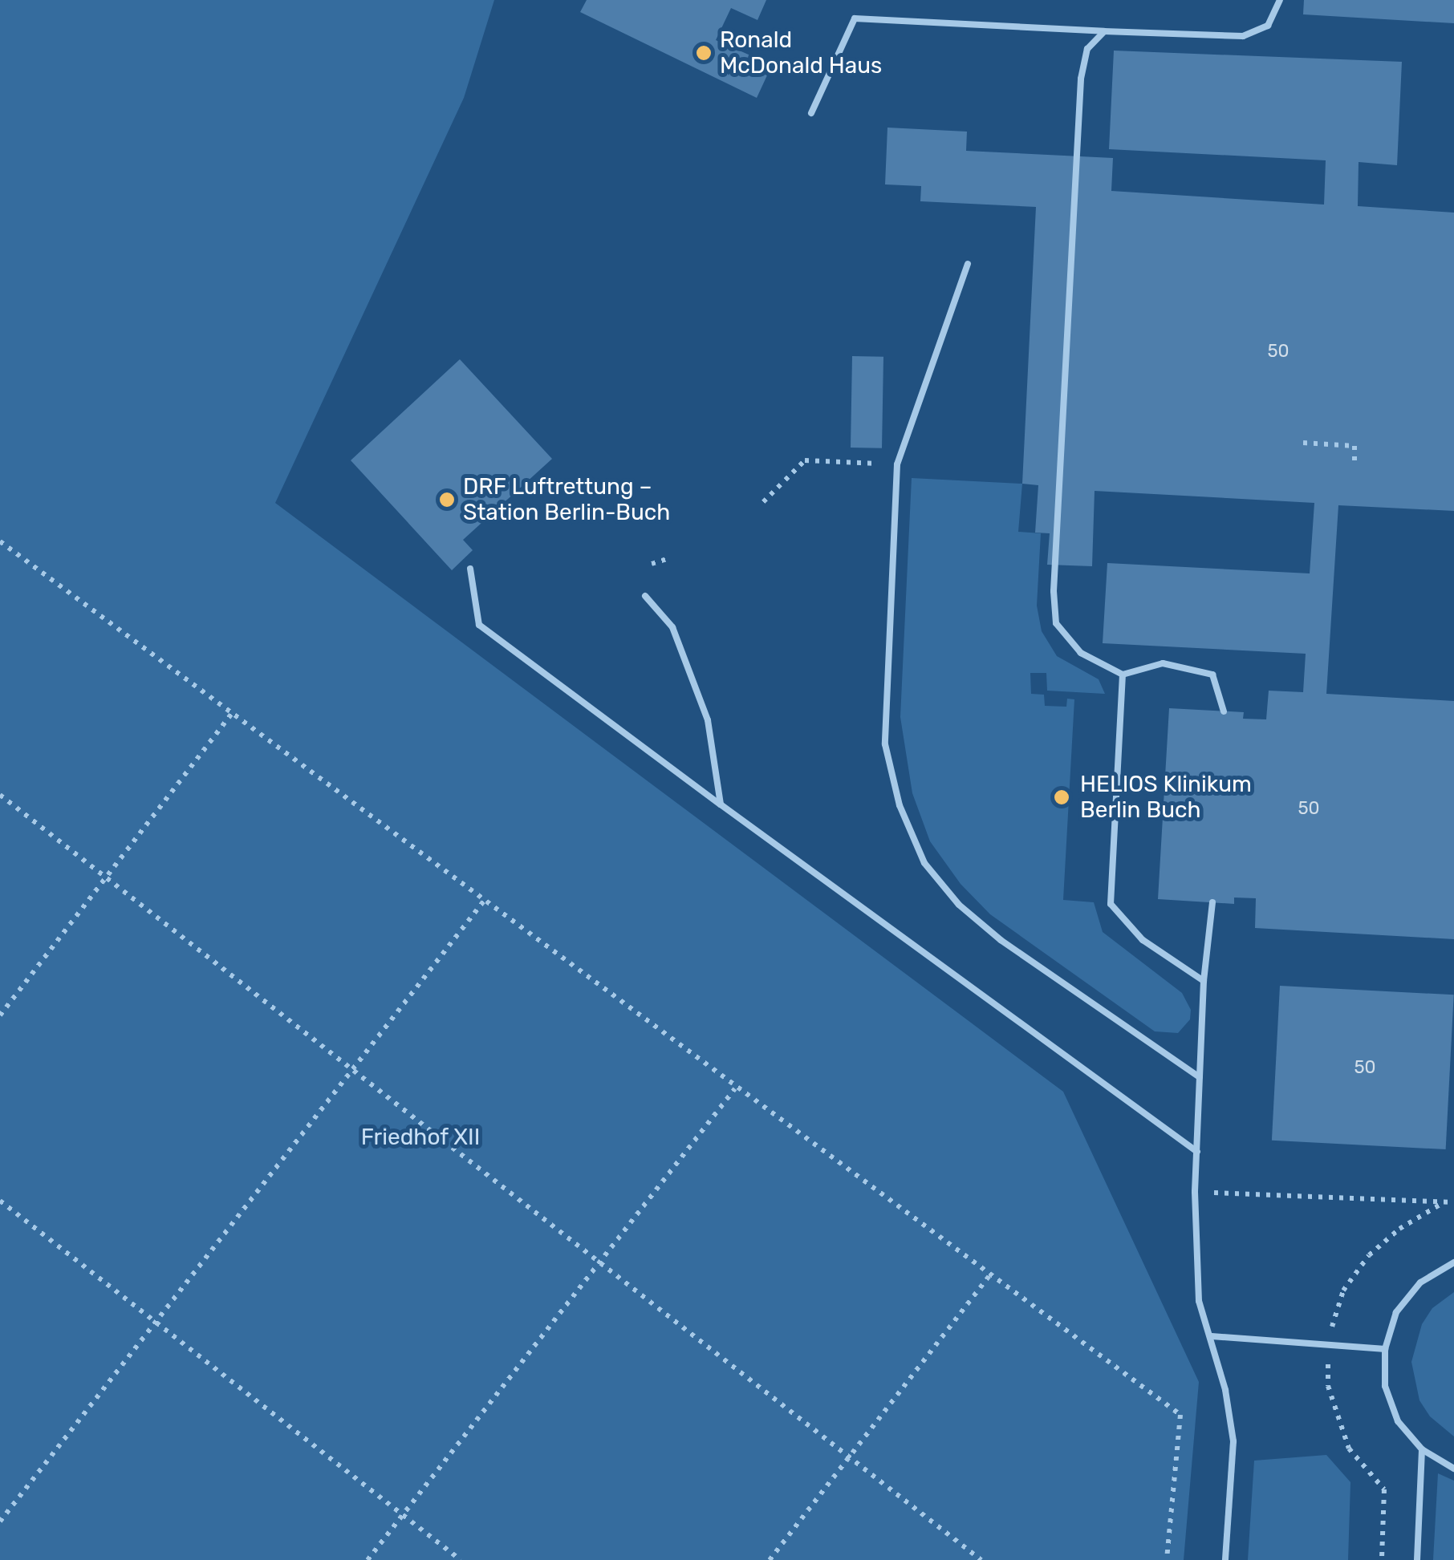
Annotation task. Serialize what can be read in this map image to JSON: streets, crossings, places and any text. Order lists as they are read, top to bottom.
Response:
{
  "parks": ["Friedhof XII"],
  "places": ["Ronald McDonald Haus", "DRF Luftrettung – Station Berlin-Buch", "HELIOS Klinikum Berlin Buch"],
  "house_numbers": ["50", "50", "50"]
}
